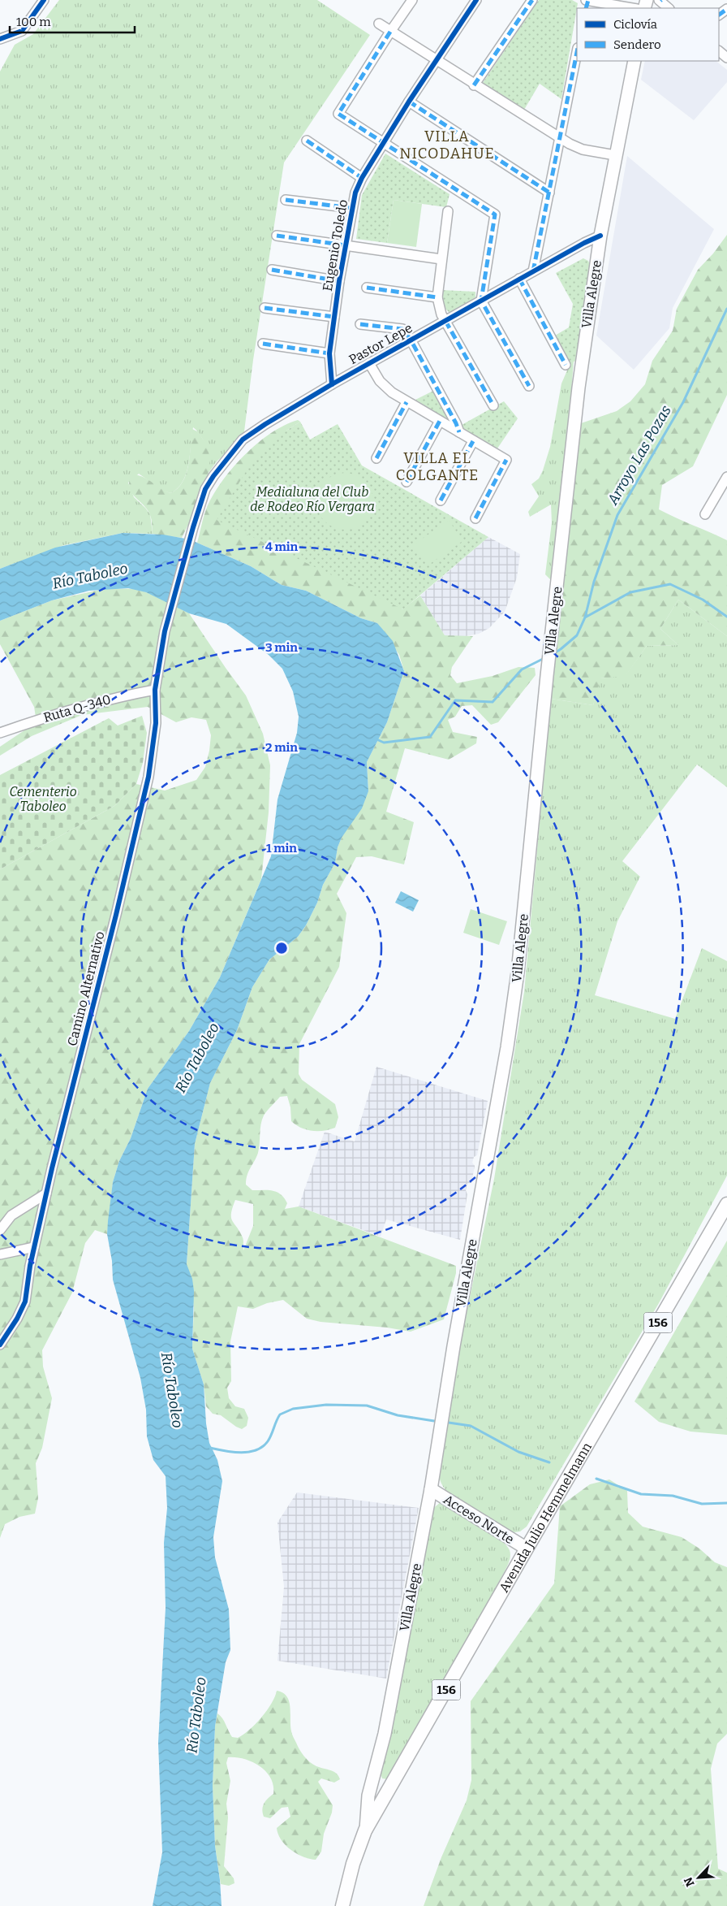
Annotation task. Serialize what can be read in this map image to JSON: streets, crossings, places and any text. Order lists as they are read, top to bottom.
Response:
{
  "streets": {
    "highway": ["156", "Avenida Julio Hemmelmann"],
    "main road": ["Villa Alegre", "Acceso Norte"],
    "street": [
      "Eugenio Toledo",
      "Pastor Lepe",
      "Ruta Q-340",
      "Camino Alternativo"
    ]
  },
  "crossings": [
    ["Eugenio Toledo", "Pastor Lepe"],
    ["Villa Alegre", "Pastor Lepe"],
    ["Villa Alegre", "156"],
    ["Villa Alegre", "Avenida Julio Hemmelmann"],
    ["Villa Alegre", "Acceso Norte"],
    ["Pastor Lepe", "Camino Alternativo"],
    ["Ruta Q-340", "Camino Alternativo"],
    ["156", "Avenida Julio Hemmelmann"],
    ["Avenida Julio Hemmelmann", "Acceso Norte"]
  ],
  "districts": ["VILLA NICODAHUE", "VILLA EL COLGANTE"],
  "water": ["Arroyo Las Pozas", "Río Taboleo"],
  "parks": ["Medialuna del Club de Rodeo Río Vergara", "Cementerio Taboleo"],
  "legend": ["Ciclovía", "Sendero"],
  "scale_bar": "100 m",
  "north": "bottom left",
  "rings": [
    "4 min",
    "3 min",
    "2 min",
    "1 min"
  ]
}
